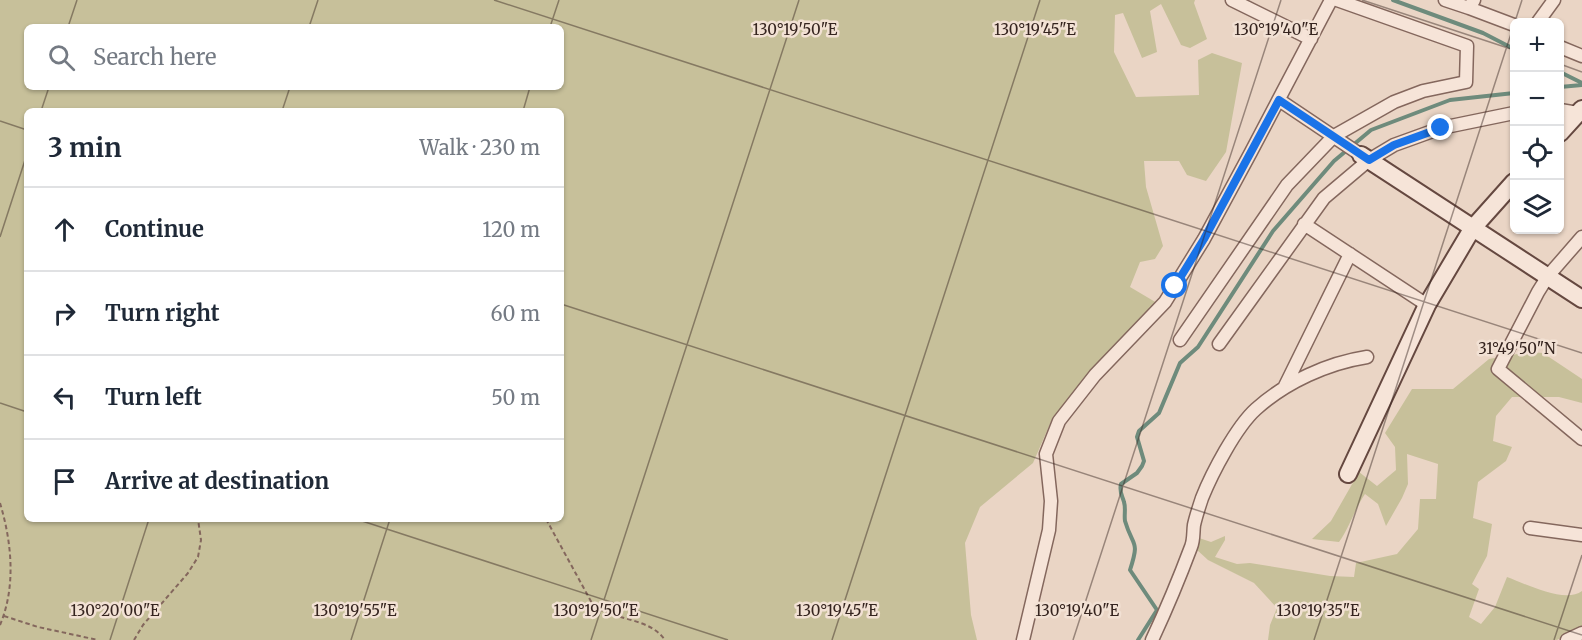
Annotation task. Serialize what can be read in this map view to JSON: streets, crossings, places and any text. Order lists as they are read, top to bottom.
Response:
{
  "page": {
    "map_buttons": ["+", "−"],
    "search": "Search here",
    "heading": ["3 min", "Walk · 230 m"],
    "list": [
      ["Continue", "120 m"],
      ["Turn right", "60 m"],
      ["Turn left", "50 m"],
      "Arrive at destination"
    ]
  },
  "coordinates": [
    "130°19'50\"E",
    "130°19'45\"E",
    "130°19'40\"E",
    "31°49'50\"N",
    "130°20'00\"E",
    "130°19'55\"E",
    "130°19'35\"E"
  ]
}
